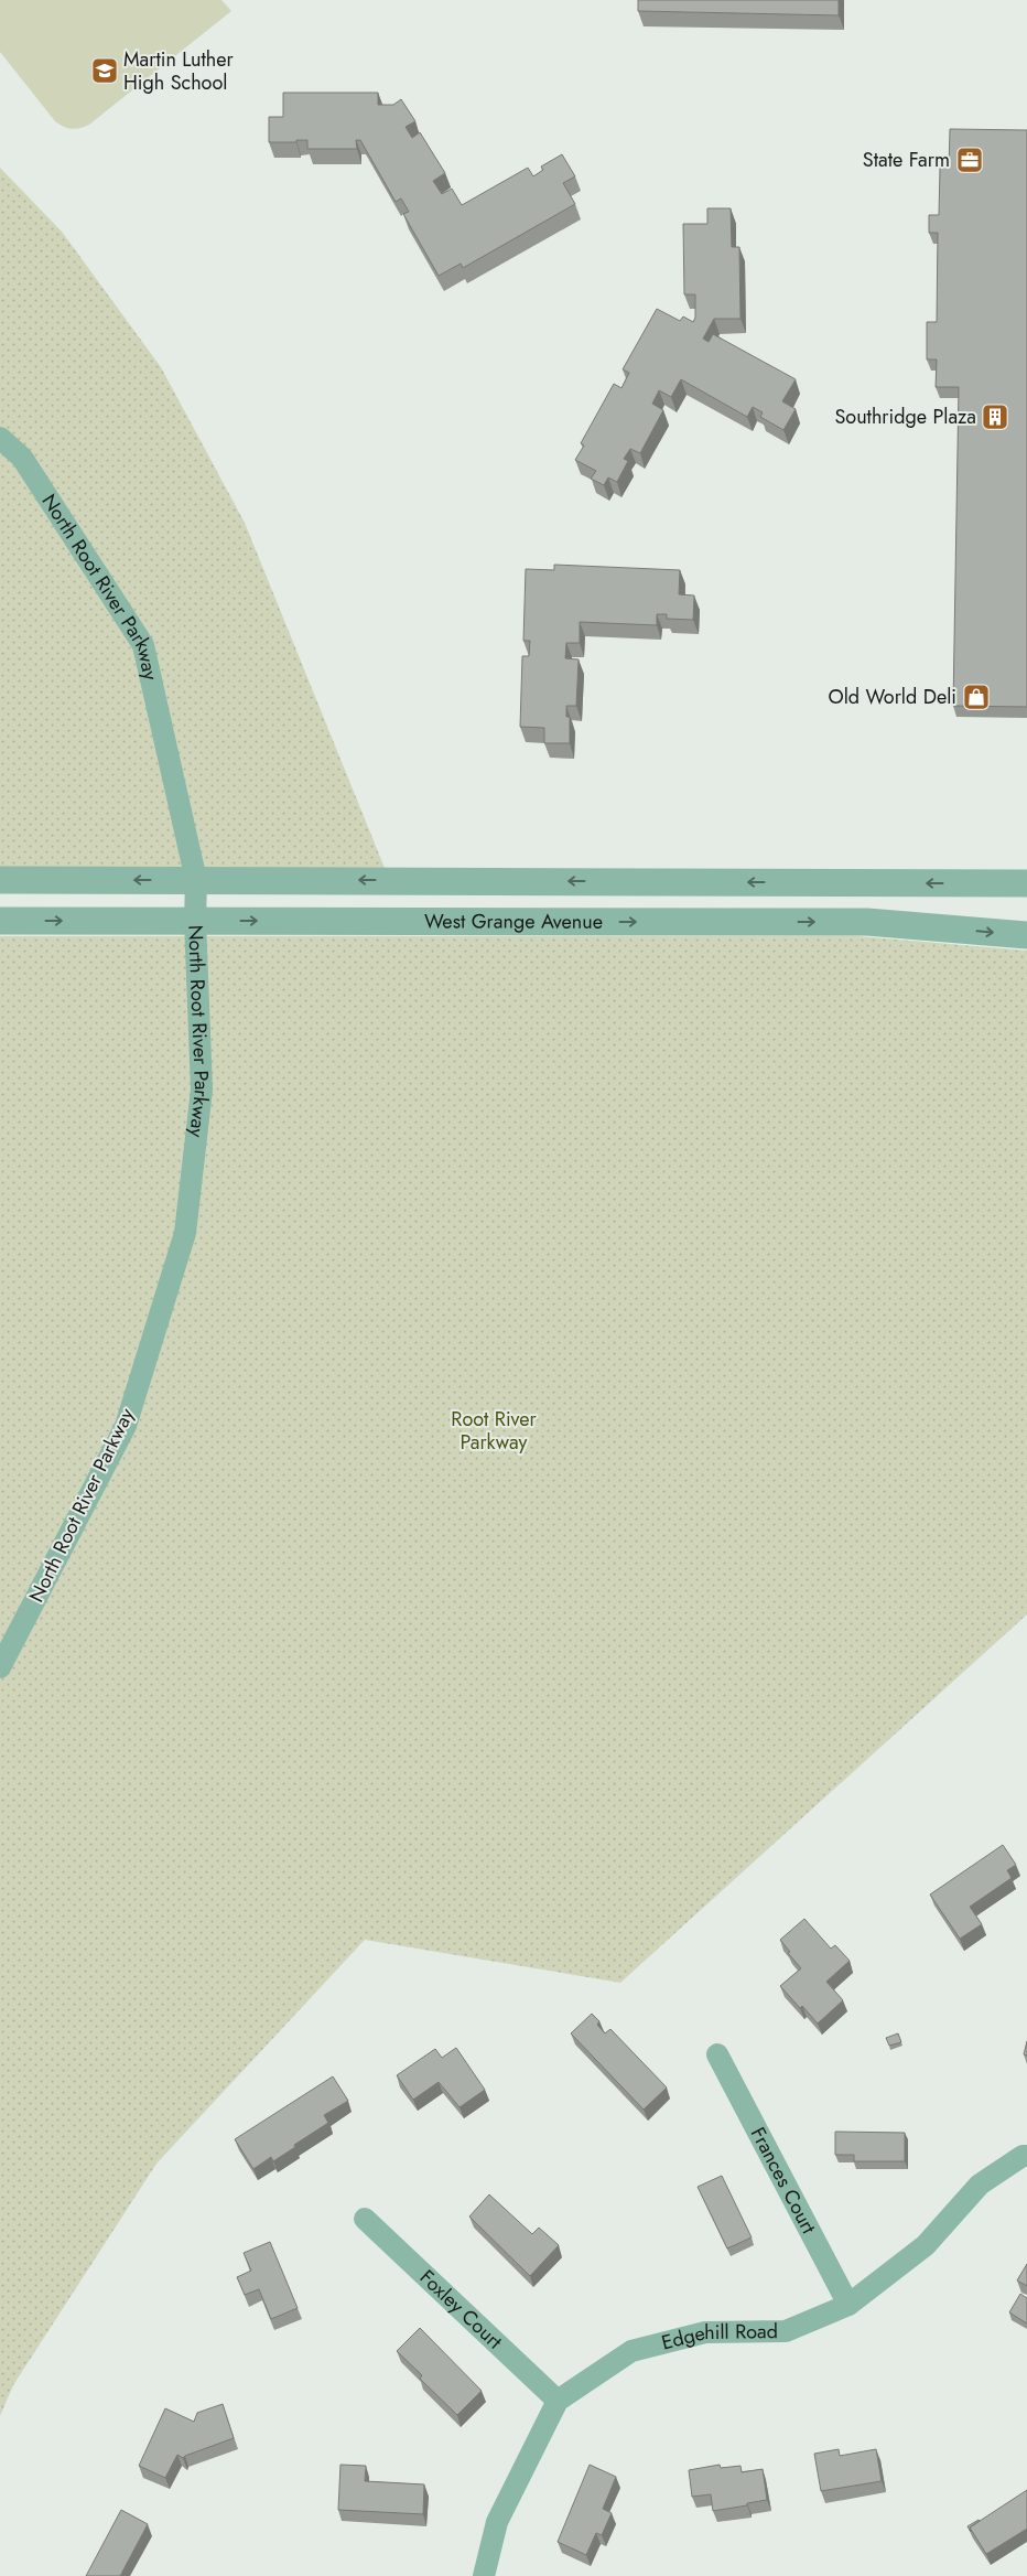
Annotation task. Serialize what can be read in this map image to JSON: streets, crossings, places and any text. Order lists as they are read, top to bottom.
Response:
{
  "streets": {
    "street": [
      "North Root River Parkway",
      "West Grange Avenue",
      "Frances Court",
      "Foxley Court",
      "Edgehill Road"
    ]
  },
  "crossings": [
    ["North Root River Parkway", "West Grange Avenue"],
    ["Frances Court", "Edgehill Road"],
    ["Foxley Court", "Edgehill Road"]
  ],
  "parks": ["Root River Parkway"],
  "places": {
    "school or university": ["Martin Luther High School"],
    "office": ["State Farm"],
    "building": ["Southridge Plaza"],
    "shop": ["Old World Deli"]
  }
}
